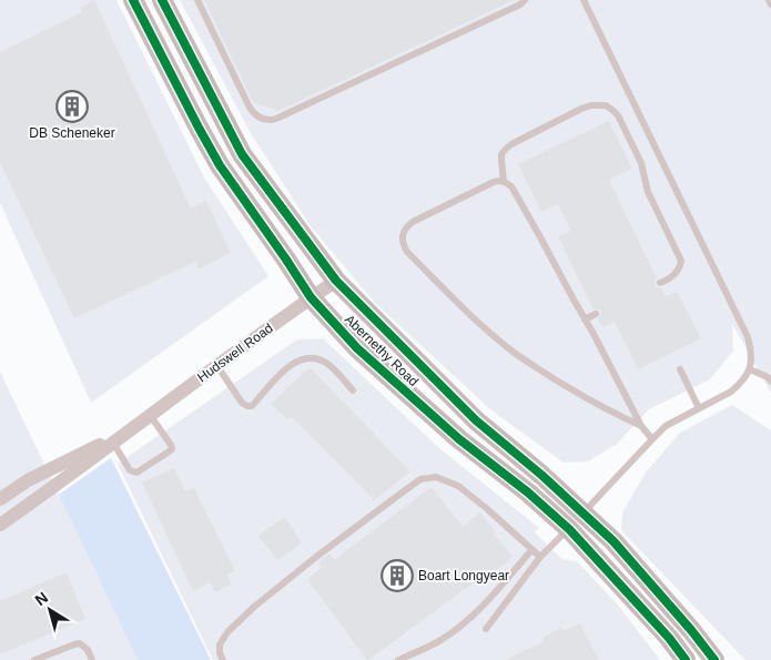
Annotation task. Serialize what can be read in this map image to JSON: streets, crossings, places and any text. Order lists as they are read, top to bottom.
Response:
{
  "streets": {
    "main road": ["Abernethy Road"],
    "street": ["Hudswell Road"]
  },
  "crossings": [
    ["Abernethy Road", "Hudswell Road"]
  ],
  "places": {
    "building": ["DB Scheneker", "Boart Longyear"]
  },
  "north": "top left"
}
